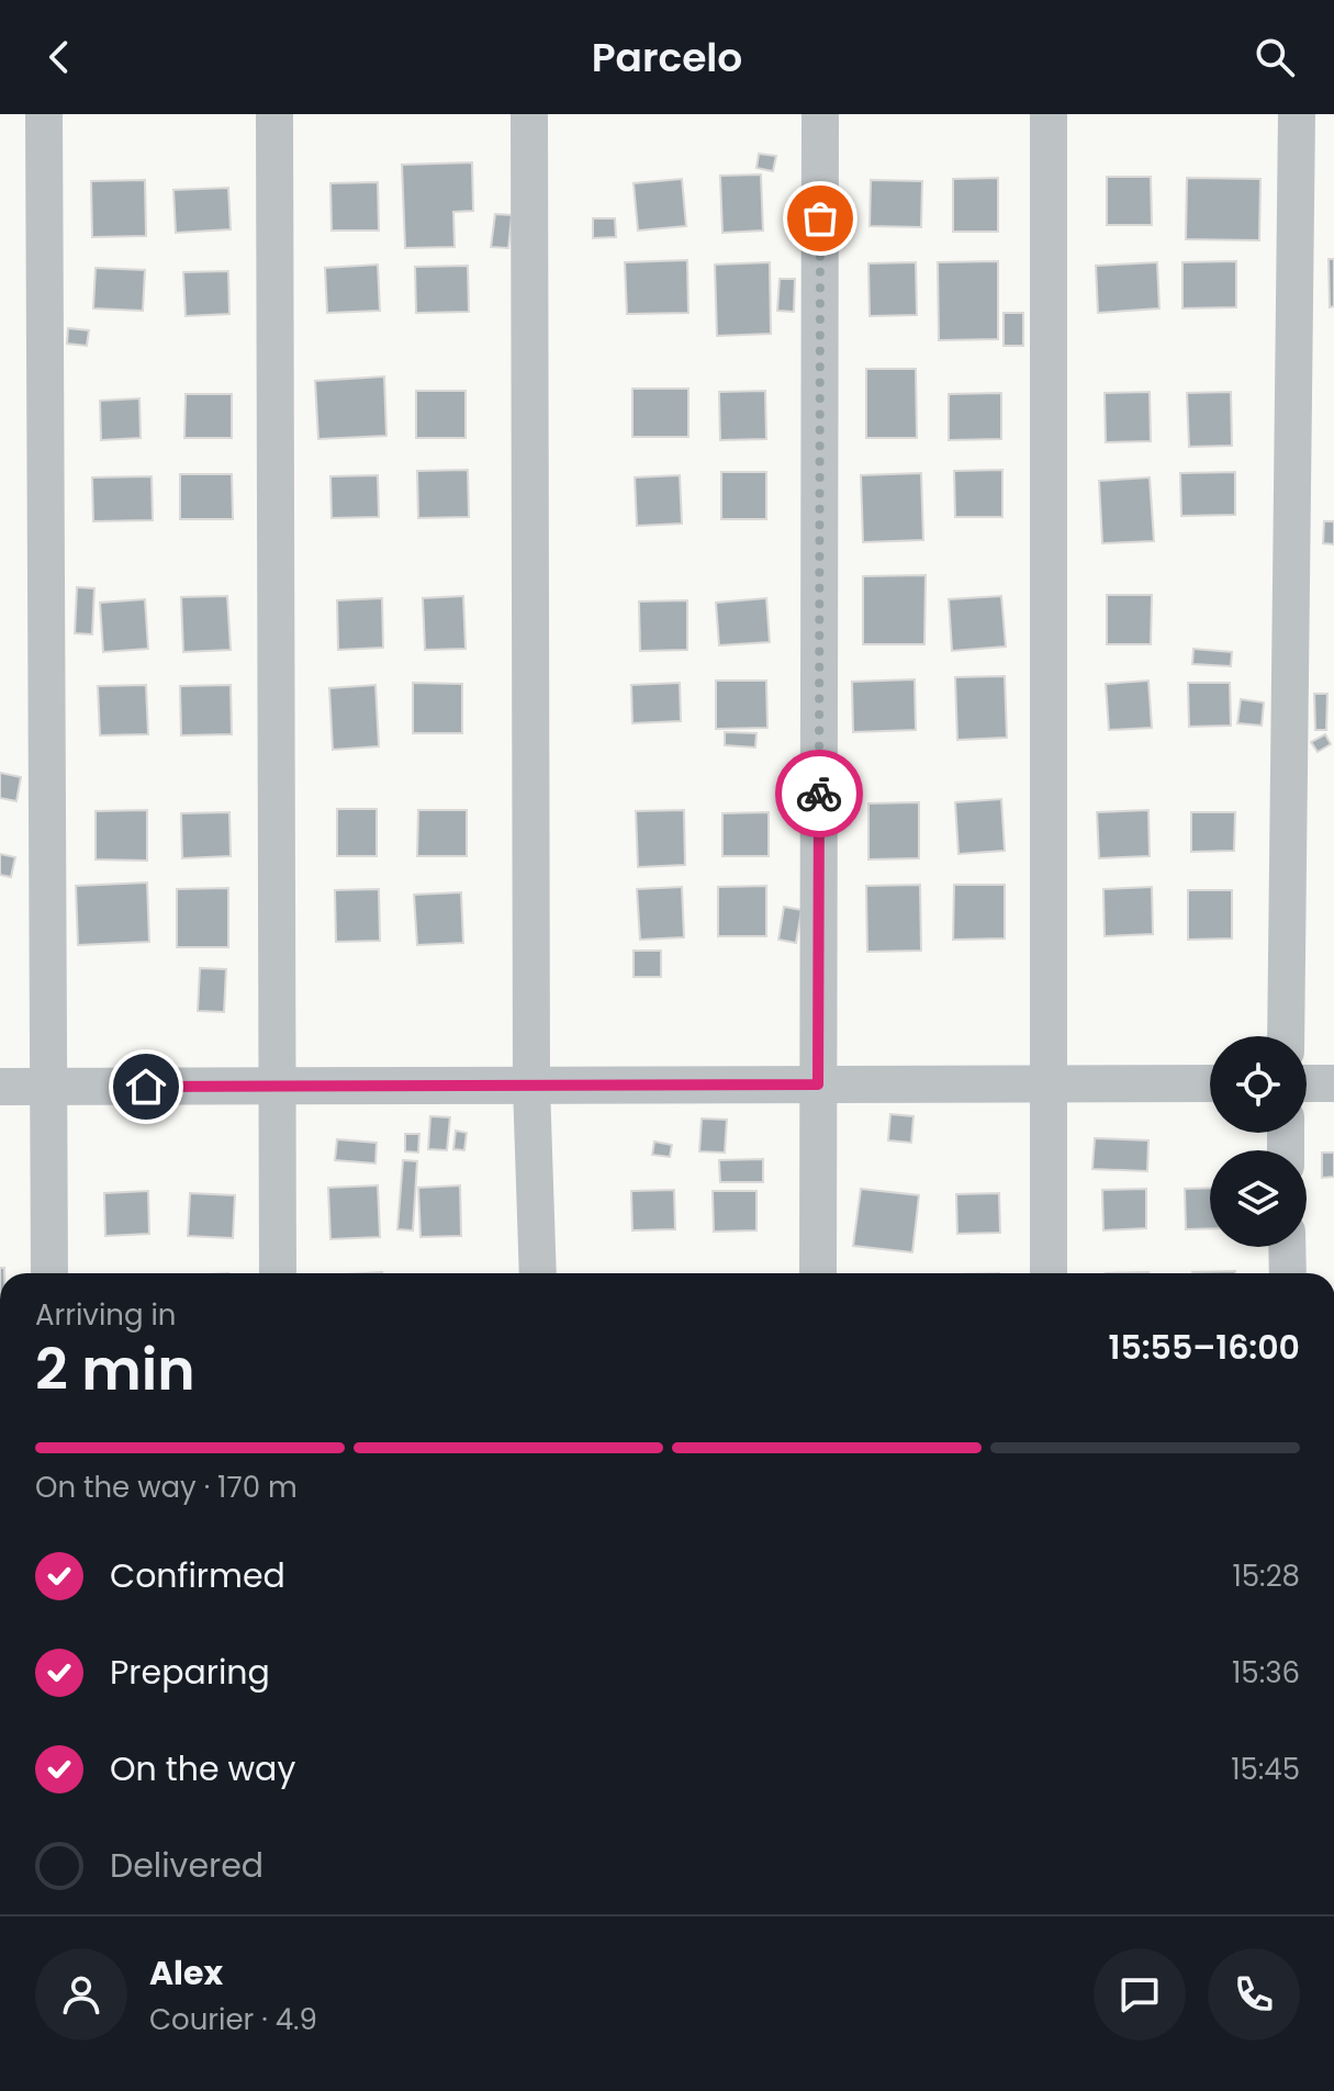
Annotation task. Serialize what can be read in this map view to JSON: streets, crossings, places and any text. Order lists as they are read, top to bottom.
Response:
{
  "page": {
    "header": "Parcelo",
    "heading": ["2 min", "Arriving in", "15:55–16:00"],
    "panel": ["Alex", "Courier · 4.9"],
    "bar": "On the way · 170 m",
    "list": [
      ["Confirmed", "15:28"],
      ["Preparing", "15:36"],
      ["On the way", "15:45"],
      "Delivered"
    ]
  }
}
